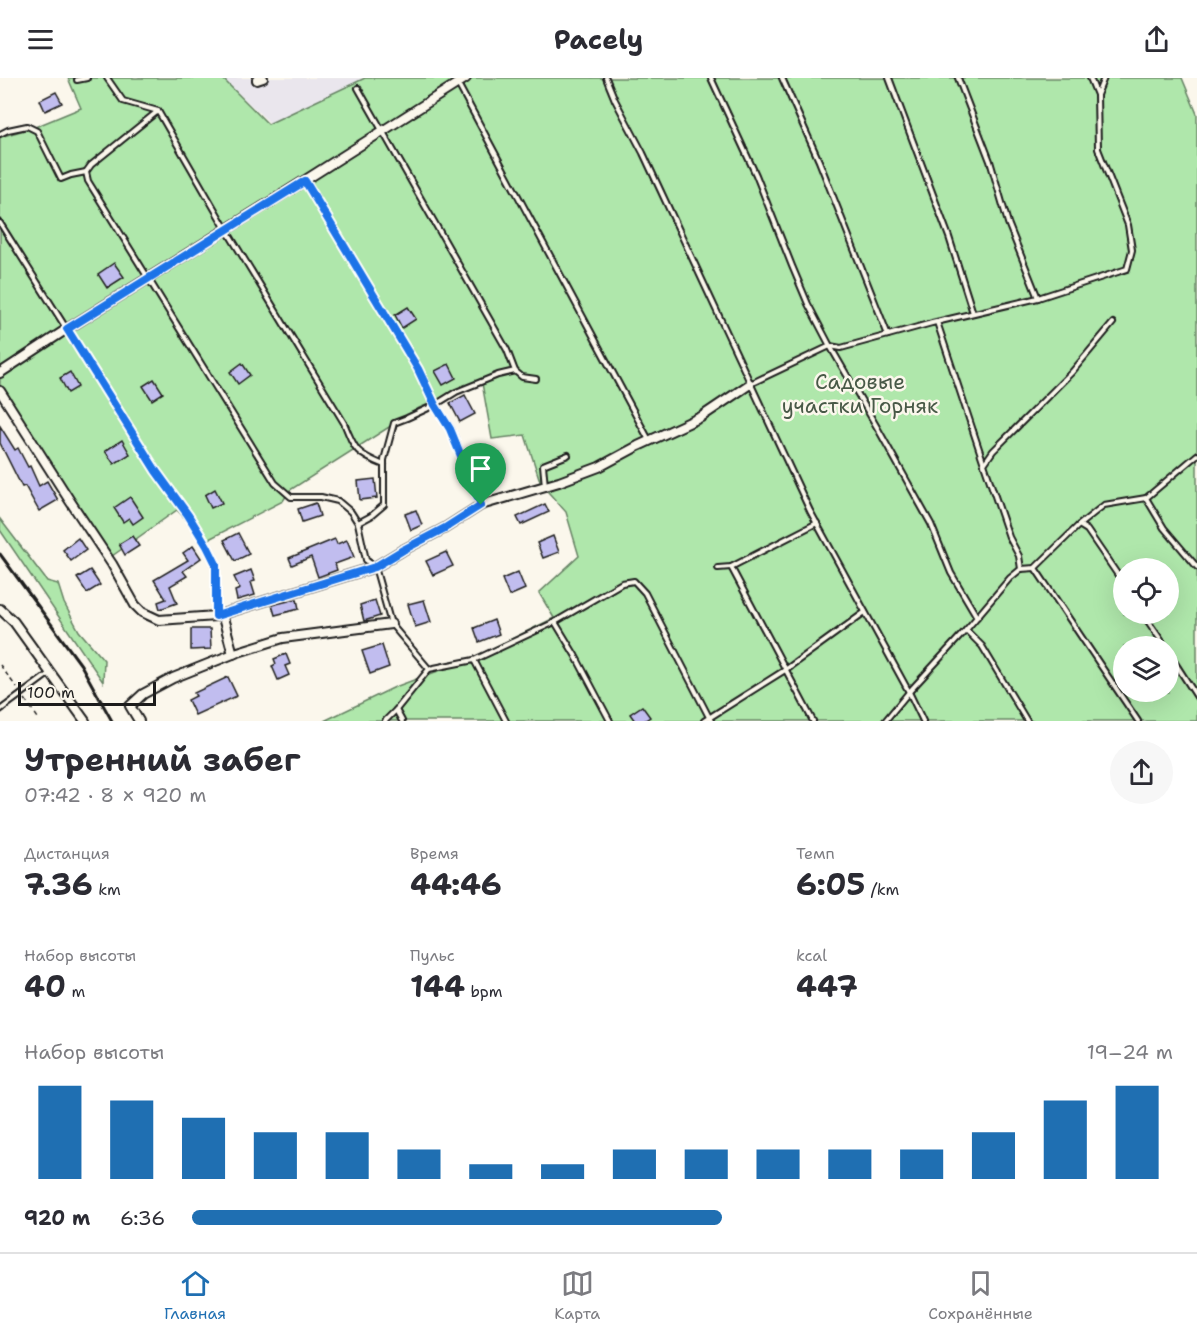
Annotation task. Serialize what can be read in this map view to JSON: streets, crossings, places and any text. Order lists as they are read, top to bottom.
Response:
{
  "parks": ["Садовые участки Горняк"],
  "scale_bar": "100 m",
  "page": {
    "header": "Pacely",
    "scale": "100 m",
    "heading": ["Утренний забег", "07:42 · 8 × 920 m"],
    "stats": [
      ["Дистанция", "7.36 km"],
      ["Время", "44:46"],
      ["Темп", "6:05 /km"],
      ["Набор высоты", "40 m"],
      ["Пульс", "144 bpm"],
      ["kcal", "447"]
    ],
    "chart": ["Набор высоты", "19–24 m"],
    "list": [
      {
        "name": "920 m",
        "note": "6:36"
      }
    ],
    "tabs": ["Главная", "Карта", "Сохранённые"]
  }
}
